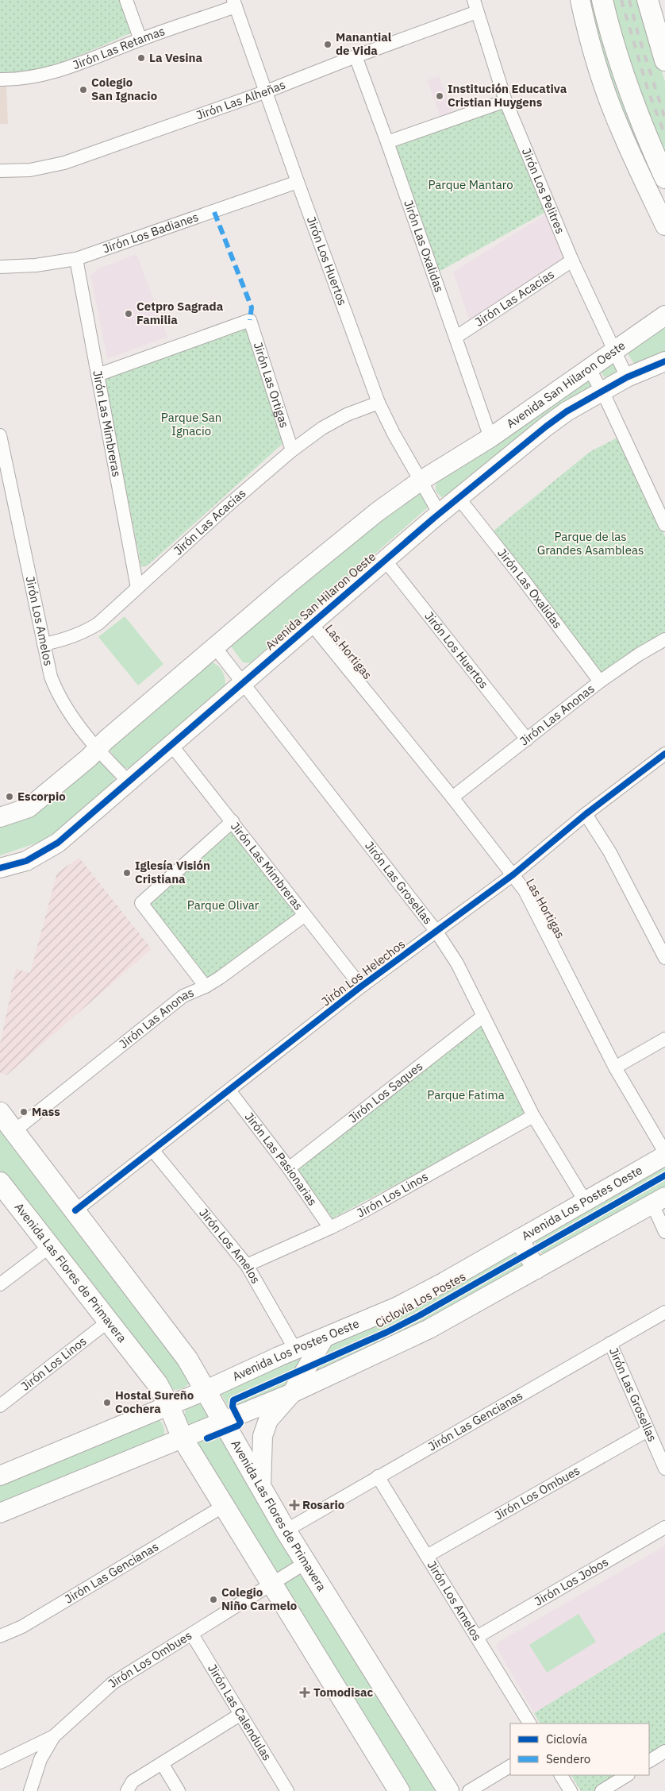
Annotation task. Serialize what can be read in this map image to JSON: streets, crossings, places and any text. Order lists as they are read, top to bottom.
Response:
{
  "streets": {
    "main road": ["Avenida Las Flores de Primavera"],
    "street": [
      "Jirón Las Retamas",
      "Jirón Las Alheñas",
      "Jirón Los Pelitres",
      "Jirón Los Badianes",
      "Jirón Las Oxalidas",
      "Jirón Los Huertos",
      "Jirón Las Acacias",
      "Avenida San Hilaron Oeste",
      "Jirón Las Ortigas",
      "Jirón Las Mimbreras",
      "Jirón Los Amelos",
      "Las Hortigas",
      "Jirón Las Anonas",
      "Jirón Las Grosellas",
      "Jirón Los Helechos",
      "Jirón Los Saques",
      "Jirón Las Pasionarias",
      "Jirón Los Linos",
      "Avenida Los Postes Oeste",
      "Jirón Las Gencianas",
      "Jirón Los Ombues",
      "Jirón Los Jobos",
      "Jirón Las Calendulas"
    ],
    "cycle path": ["Ciclovía Los Postes"]
  },
  "crossings": [
    ["Jirón Las Retamas", "Jirón Los Huertos"],
    ["Jirón Las Alheñas", "Jirón Los Pelitres"],
    ["Jirón Las Alheñas", "Jirón Las Oxalidas"],
    ["Jirón Las Alheñas", "Jirón Los Huertos"],
    ["Jirón Los Pelitres", "Jirón Las Acacias"],
    ["Jirón Los Pelitres", "Avenida San Hilaron Oeste"],
    ["Jirón Los Badianes", "Jirón Los Huertos"],
    ["Jirón Los Badianes", "Jirón Las Mimbreras"],
    ["Jirón Las Oxalidas", "Jirón Las Acacias"],
    ["Jirón Las Oxalidas", "Avenida San Hilaron Oeste"],
    ["Jirón Las Oxalidas", "Jirón Las Anonas"],
    ["Jirón Los Huertos", "Jirón Las Acacias"],
    ["Jirón Los Huertos", "Avenida San Hilaron Oeste"],
    ["Jirón Los Huertos", "Jirón Las Anonas"],
    ["Jirón Las Acacias", "Jirón Las Ortigas"],
    ["Jirón Las Acacias", "Jirón Las Mimbreras"],
    ["Jirón Las Acacias", "Jirón Los Amelos"],
    ["Avenida San Hilaron Oeste", "Jirón Las Mimbreras"],
    ["Avenida San Hilaron Oeste", "Jirón Los Amelos"],
    ["Avenida San Hilaron Oeste", "Las Hortigas"],
    ["Avenida San Hilaron Oeste", "Jirón Las Grosellas"],
    ["Jirón Las Ortigas", "Jirón Las Mimbreras"],
    ["Jirón Las Mimbreras", "Jirón Las Anonas"],
    ["Jirón Las Mimbreras", "Jirón Los Helechos"],
    ["Jirón Los Amelos", "Jirón Los Helechos"],
    ["Jirón Los Amelos", "Jirón Los Linos"],
    ["Jirón Los Amelos", "Avenida Los Postes Oeste"],
    ["Jirón Los Amelos", "Jirón Las Gencianas"],
    ["Jirón Los Amelos", "Jirón Los Ombues"],
    ["Jirón Los Amelos", "Jirón Los Jobos"],
    ["Las Hortigas", "Jirón Las Anonas"],
    ["Las Hortigas", "Jirón Los Helechos"],
    ["Jirón Las Anonas", "Avenida Las Flores de Primavera"],
    ["Jirón Las Grosellas", "Jirón Los Helechos"],
    ["Jirón Las Grosellas", "Jirón Los Saques"],
    ["Jirón Las Grosellas", "Jirón Los Linos"],
    ["Jirón Las Grosellas", "Avenida Los Postes Oeste"],
    ["Jirón Las Grosellas", "Jirón Las Gencianas"],
    ["Jirón Las Grosellas", "Jirón Los Ombues"],
    ["Jirón Los Helechos", "Jirón Las Pasionarias"],
    ["Jirón Los Helechos", "Avenida Las Flores de Primavera"],
    ["Jirón Los Saques", "Jirón Las Pasionarias"],
    ["Jirón Las Pasionarias", "Jirón Los Linos"],
    ["Jirón Los Linos", "Avenida Las Flores de Primavera"],
    ["Avenida Los Postes Oeste", "Avenida Las Flores de Primavera"],
    ["Avenida Las Flores de Primavera", "Jirón Las Gencianas"],
    ["Avenida Las Flores de Primavera", "Jirón Los Ombues"],
    ["Jirón Los Ombues", "Jirón Las Calendulas"]
  ],
  "parks": [
    "Parque Mantaro",
    "Parque San Ignacio",
    "Parque de las Grandes Asambleas",
    "Parque Olivar",
    "Parque Fatima"
  ],
  "places": {
    "other": [
      "Manantial de Vida",
      "La Vesina",
      "Colegio San Ignacio",
      "Institución Educativa Cristian Huygens",
      "Cetpro Sagrada Familia",
      "Escorpio",
      "Iglesía Visión Cristiana",
      "Mass",
      "Hostal Sureño Cochera",
      "Colegio Niño Carmelo"
    ],
    "health": ["Rosario", "Tomodisac"]
  },
  "legend": ["Ciclovía", "Sendero"]
}
